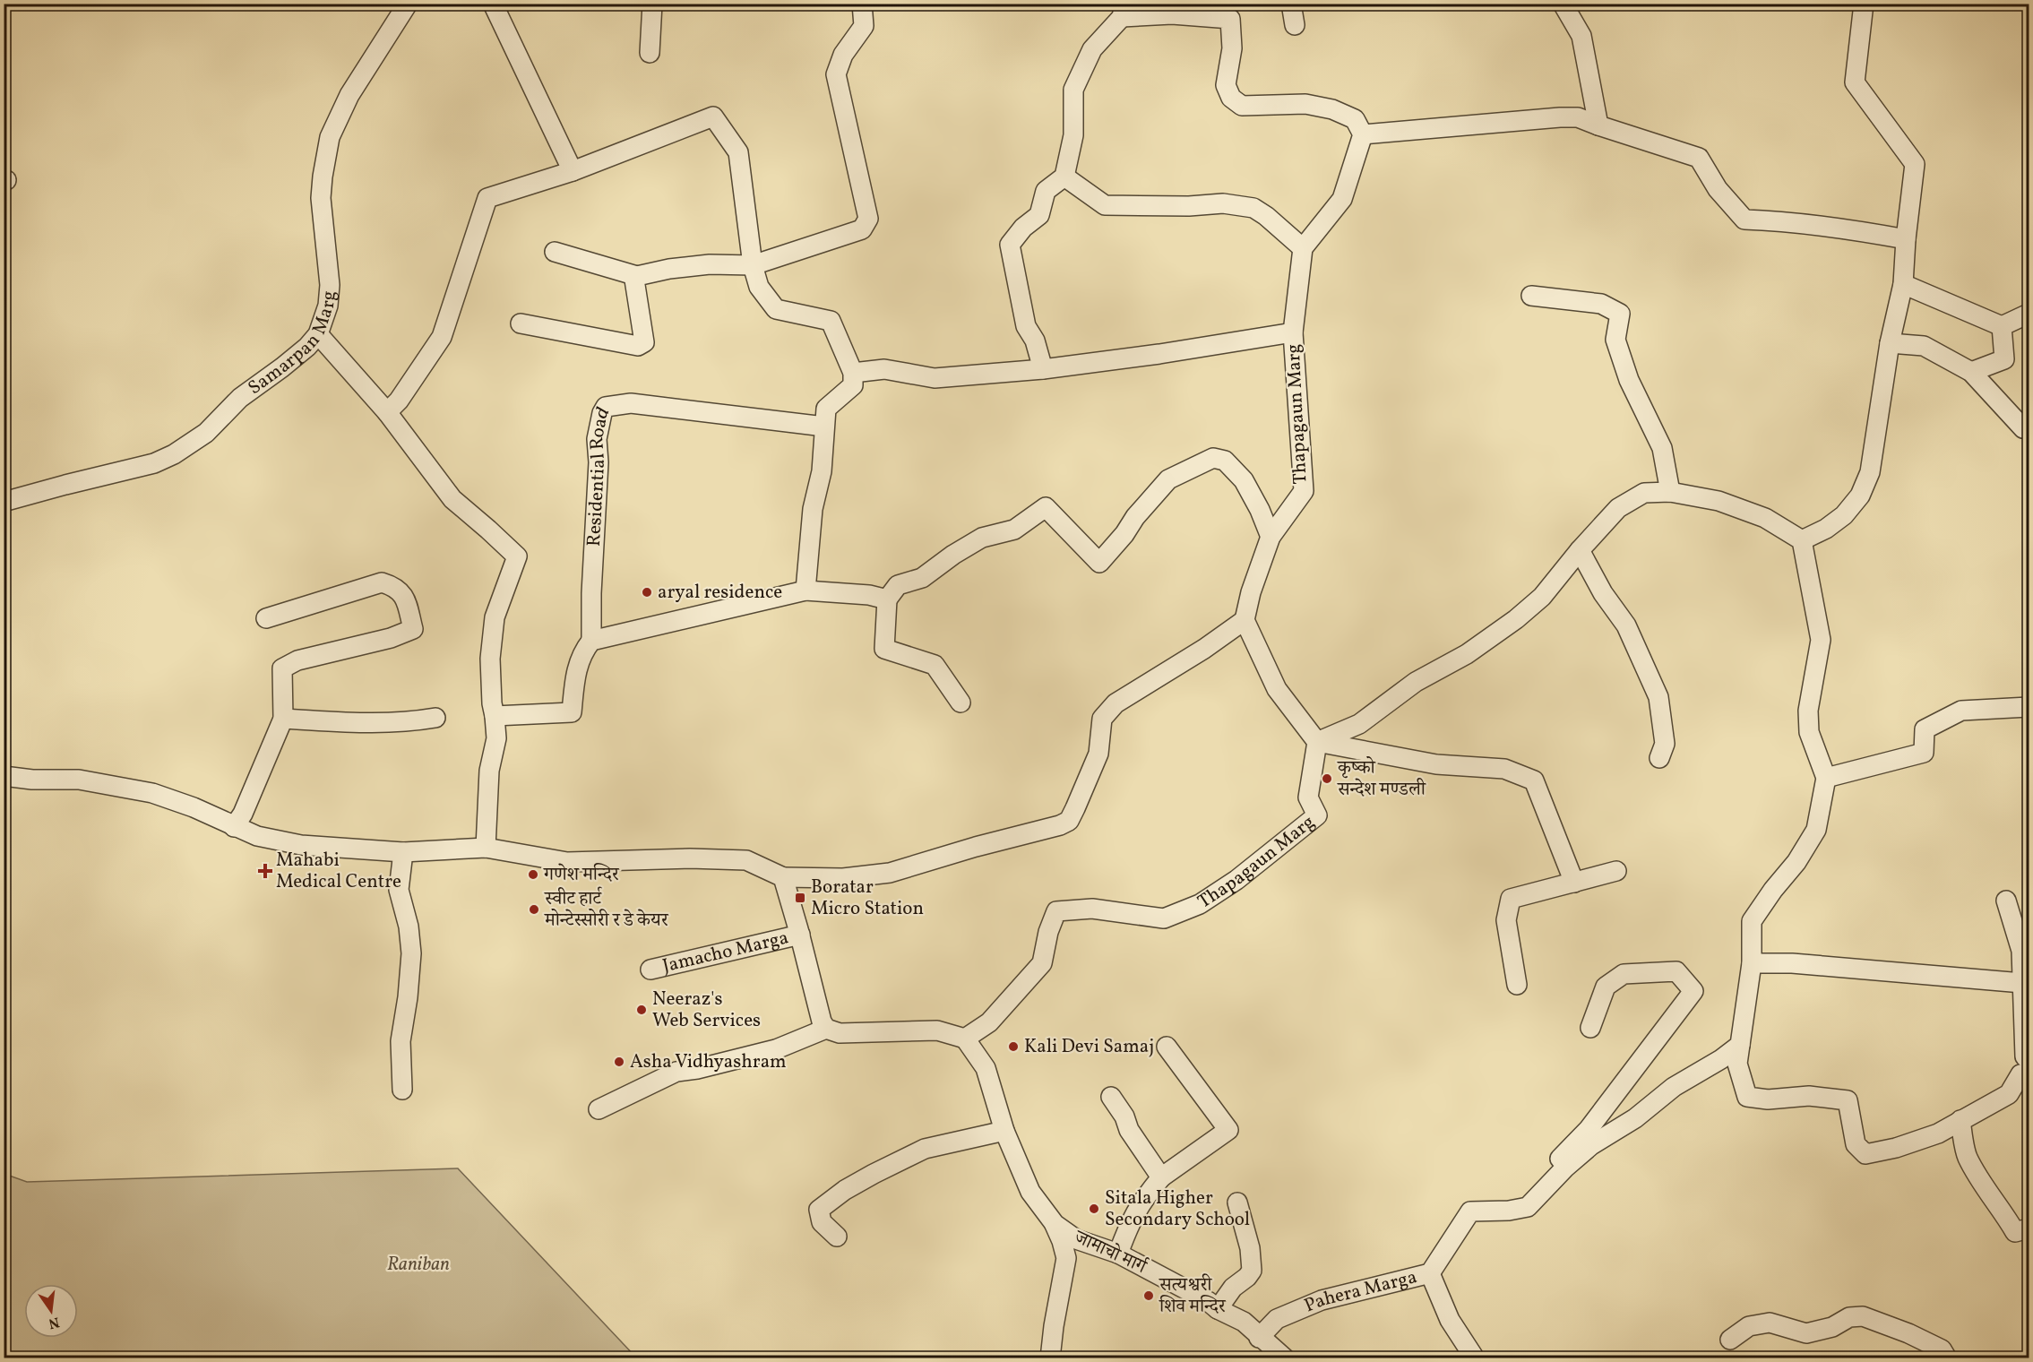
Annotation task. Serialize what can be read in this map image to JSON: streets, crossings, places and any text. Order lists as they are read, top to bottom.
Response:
{
  "streets": {
    "street": [
      "Samarpan Marg",
      "Thapagaun Marg",
      "Residential Road",
      "Jamacho Marga",
      "जामाचो मार्ग",
      "Pahera Marga"
    ]
  },
  "crossings": [
    ["Thapagaun Marg", "जामाचो मार्ग"],
    ["जामाचो मार्ग", "Pahera Marga"]
  ],
  "parks": ["Raniban"],
  "places": {
    "other": [
      "aryal residence",
      "कृष्को सन्देश मण्डली",
      "गणेश मन्दिर",
      "स्वीट हार्ट मोन्टेस्सोरी र डे केयर",
      "Neeraz's Web Services",
      "Kali Devi Samaj",
      "Asha Vidhyashram",
      "Sitala Higher Secondary School",
      "सत्यश्वरी शिव मन्दिर"
    ],
    "health": ["Mahabi Medical Centre"],
    "transit": ["Boratar Micro Station"]
  },
  "north": "bottom"
}
